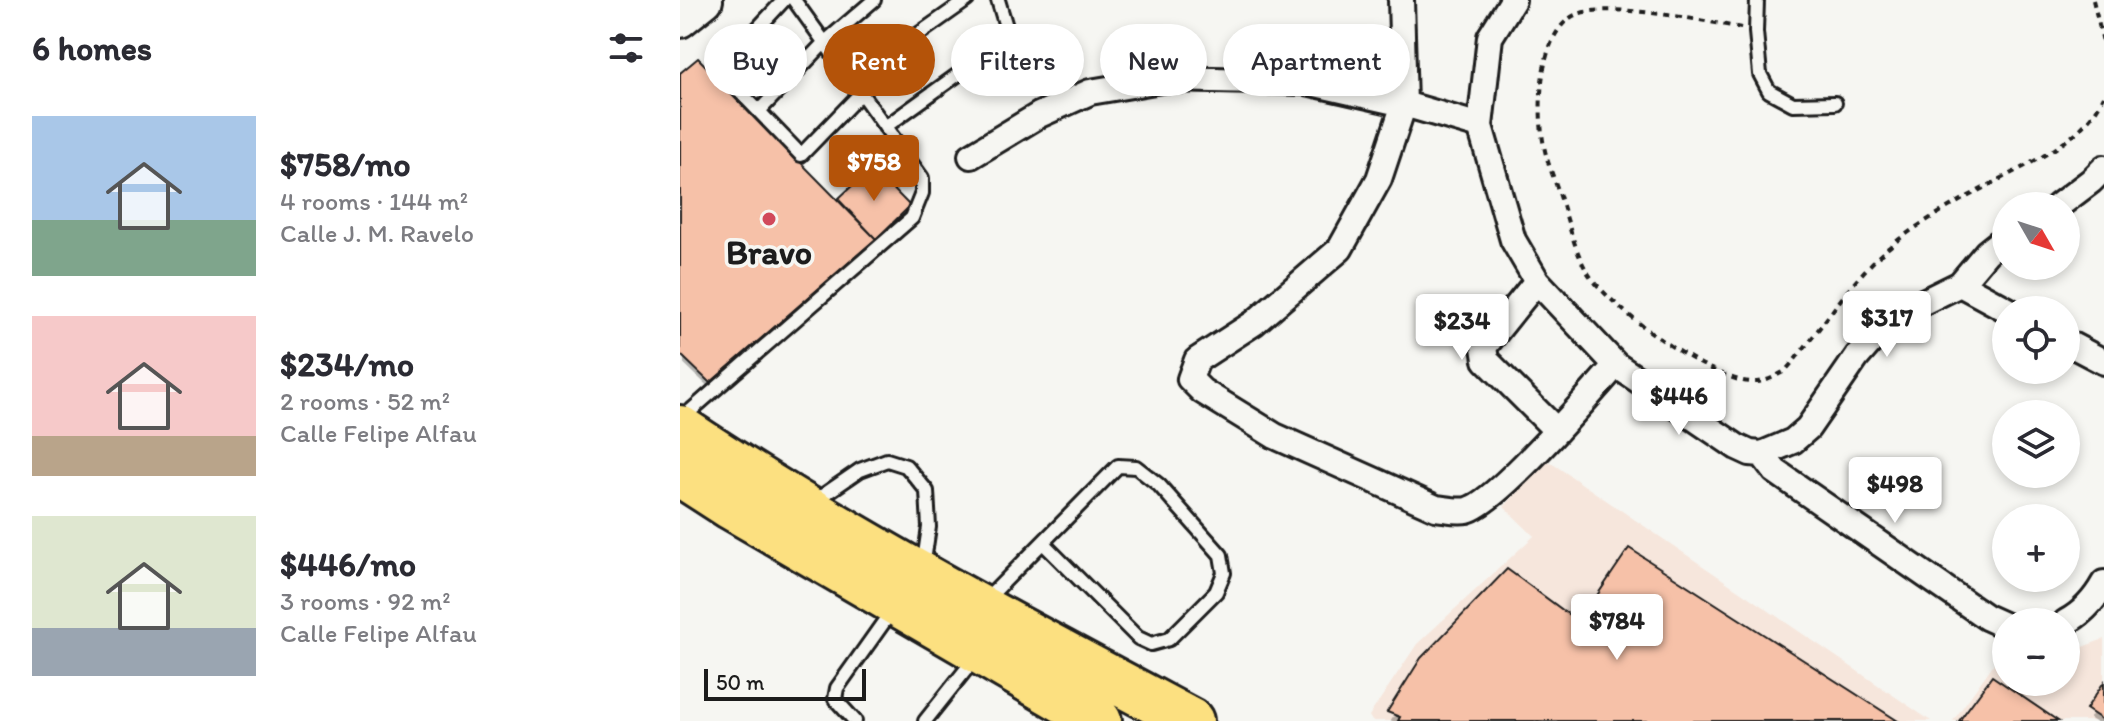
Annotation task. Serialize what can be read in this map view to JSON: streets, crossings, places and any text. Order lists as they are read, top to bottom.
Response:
{
  "places": ["Bravo"],
  "scale_bar": "50 m",
  "north": "bottom right",
  "page": {
    "heading": "6 homes",
    "chip": [
      "Buy",
      "Rent",
      "Filters",
      "New",
      "Apartment"
    ],
    "list": [
      {
        "name": "$758/mo",
        "note": "4 rooms · 144 m² · Calle J. M. Ravelo"
      },
      {
        "name": "$234/mo",
        "note": "2 rooms · 52 m² · Calle Felipe Alfau"
      },
      {
        "name": "$446/mo",
        "note": "3 rooms · 92 m² · Calle Felipe Alfau"
      }
    ],
    "price": [
      "$758",
      "$317",
      "$234",
      "$446",
      "$498",
      "$784"
    ],
    "map_buttons": ["+", "−"],
    "scale": "50 m"
  }
}
